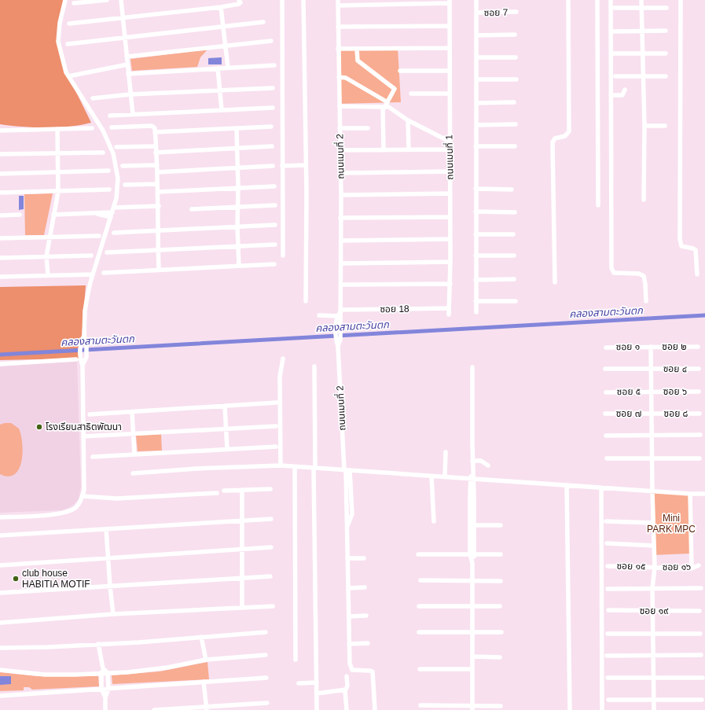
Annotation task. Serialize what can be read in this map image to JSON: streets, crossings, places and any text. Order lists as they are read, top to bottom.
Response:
{
  "streets": {
    "street": [
      "ซอย 7",
      "ถนนเมนที่ 2",
      "ถนนเมนที่ 1",
      "ซอย 18",
      "ซอย ๑",
      "ซอย ๒",
      "ซอย ๔",
      "ซอย ๕",
      "ซอย ๖",
      "ซอย ๗",
      "ซอย ๘",
      "ซอย ๑๕",
      "ซอย ๑๖",
      "ซอย ๑๙"
    ]
  },
  "crossings": [
    ["ถนนเมนที่ 2", "ซอย 18"],
    ["ถนนเมนที่ 1", "ซอย 18"],
    ["ซอย ๑", "ซอย ๒"],
    ["ซอย ๕", "ซอย ๖"],
    ["ซอย ๗", "ซอย ๘"],
    ["ซอย ๑๕", "ซอย ๑๖"]
  ],
  "water": ["คลองสามตะวันตก"],
  "parks": ["Mini PARK MPC"],
  "places": ["โรงเรียนสาธิตพัฒนา", "club house HABITIA MOTIF"]
}
